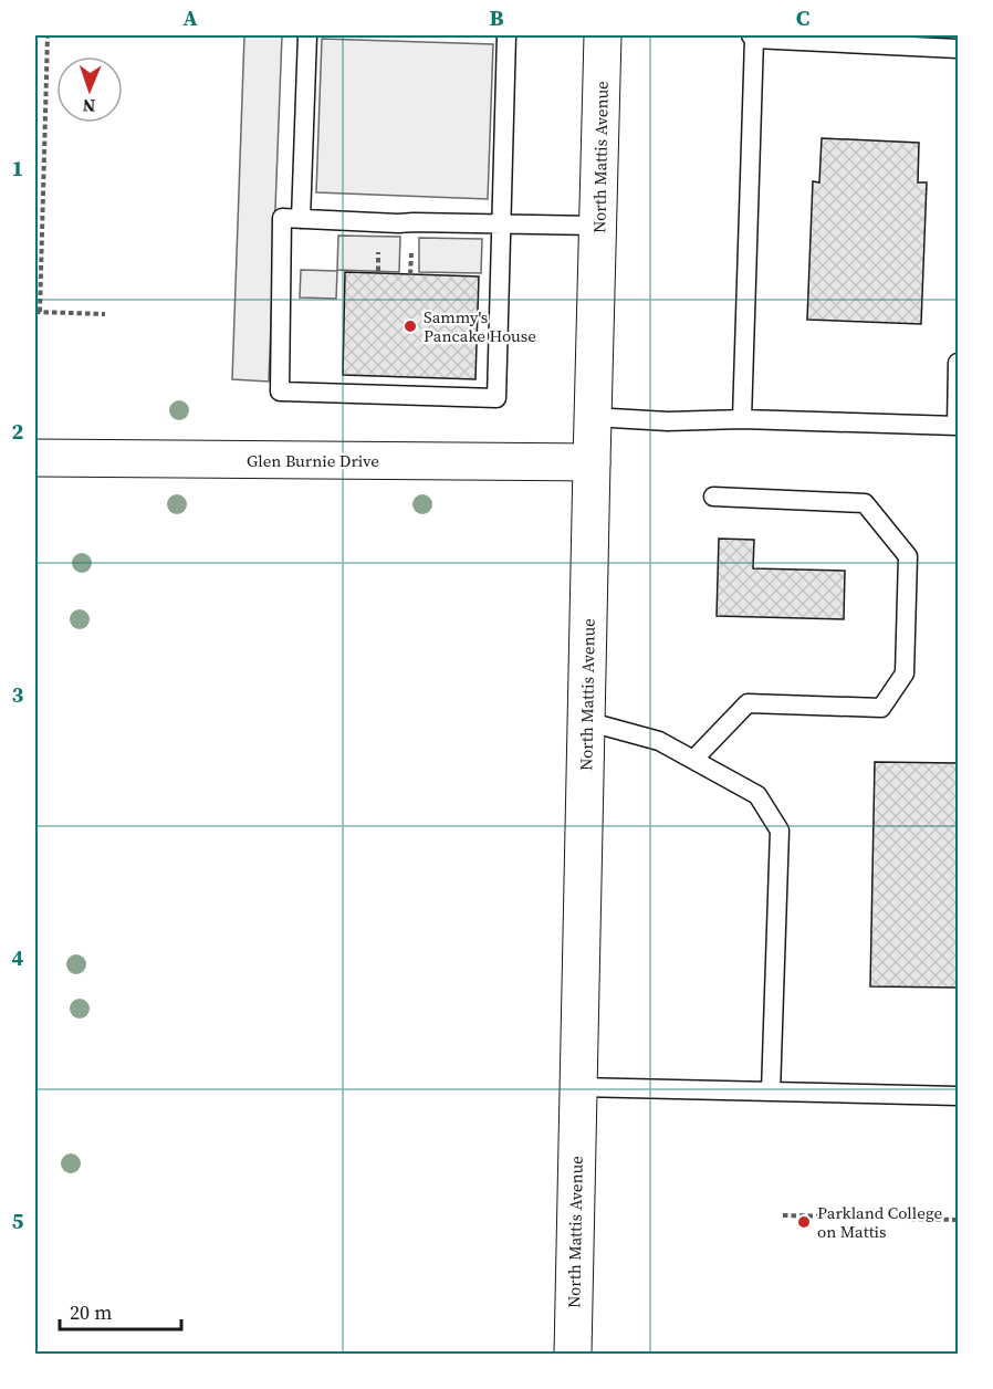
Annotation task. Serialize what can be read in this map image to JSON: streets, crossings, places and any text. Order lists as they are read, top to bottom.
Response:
{
  "streets": {
    "main road": ["North Mattis Avenue", "Glen Burnie Drive"]
  },
  "crossings": [
    ["North Mattis Avenue", "Glen Burnie Drive"]
  ],
  "places": ["Sammy's Pancake House", "Parkland College on Mattis"],
  "scale_bar": "20 m",
  "north": "bottom",
  "grid": {
    "columns": ["A", "B", "C"],
    "rows": [
      "1",
      "2",
      "3",
      "4",
      "5"
    ]
  }
}
